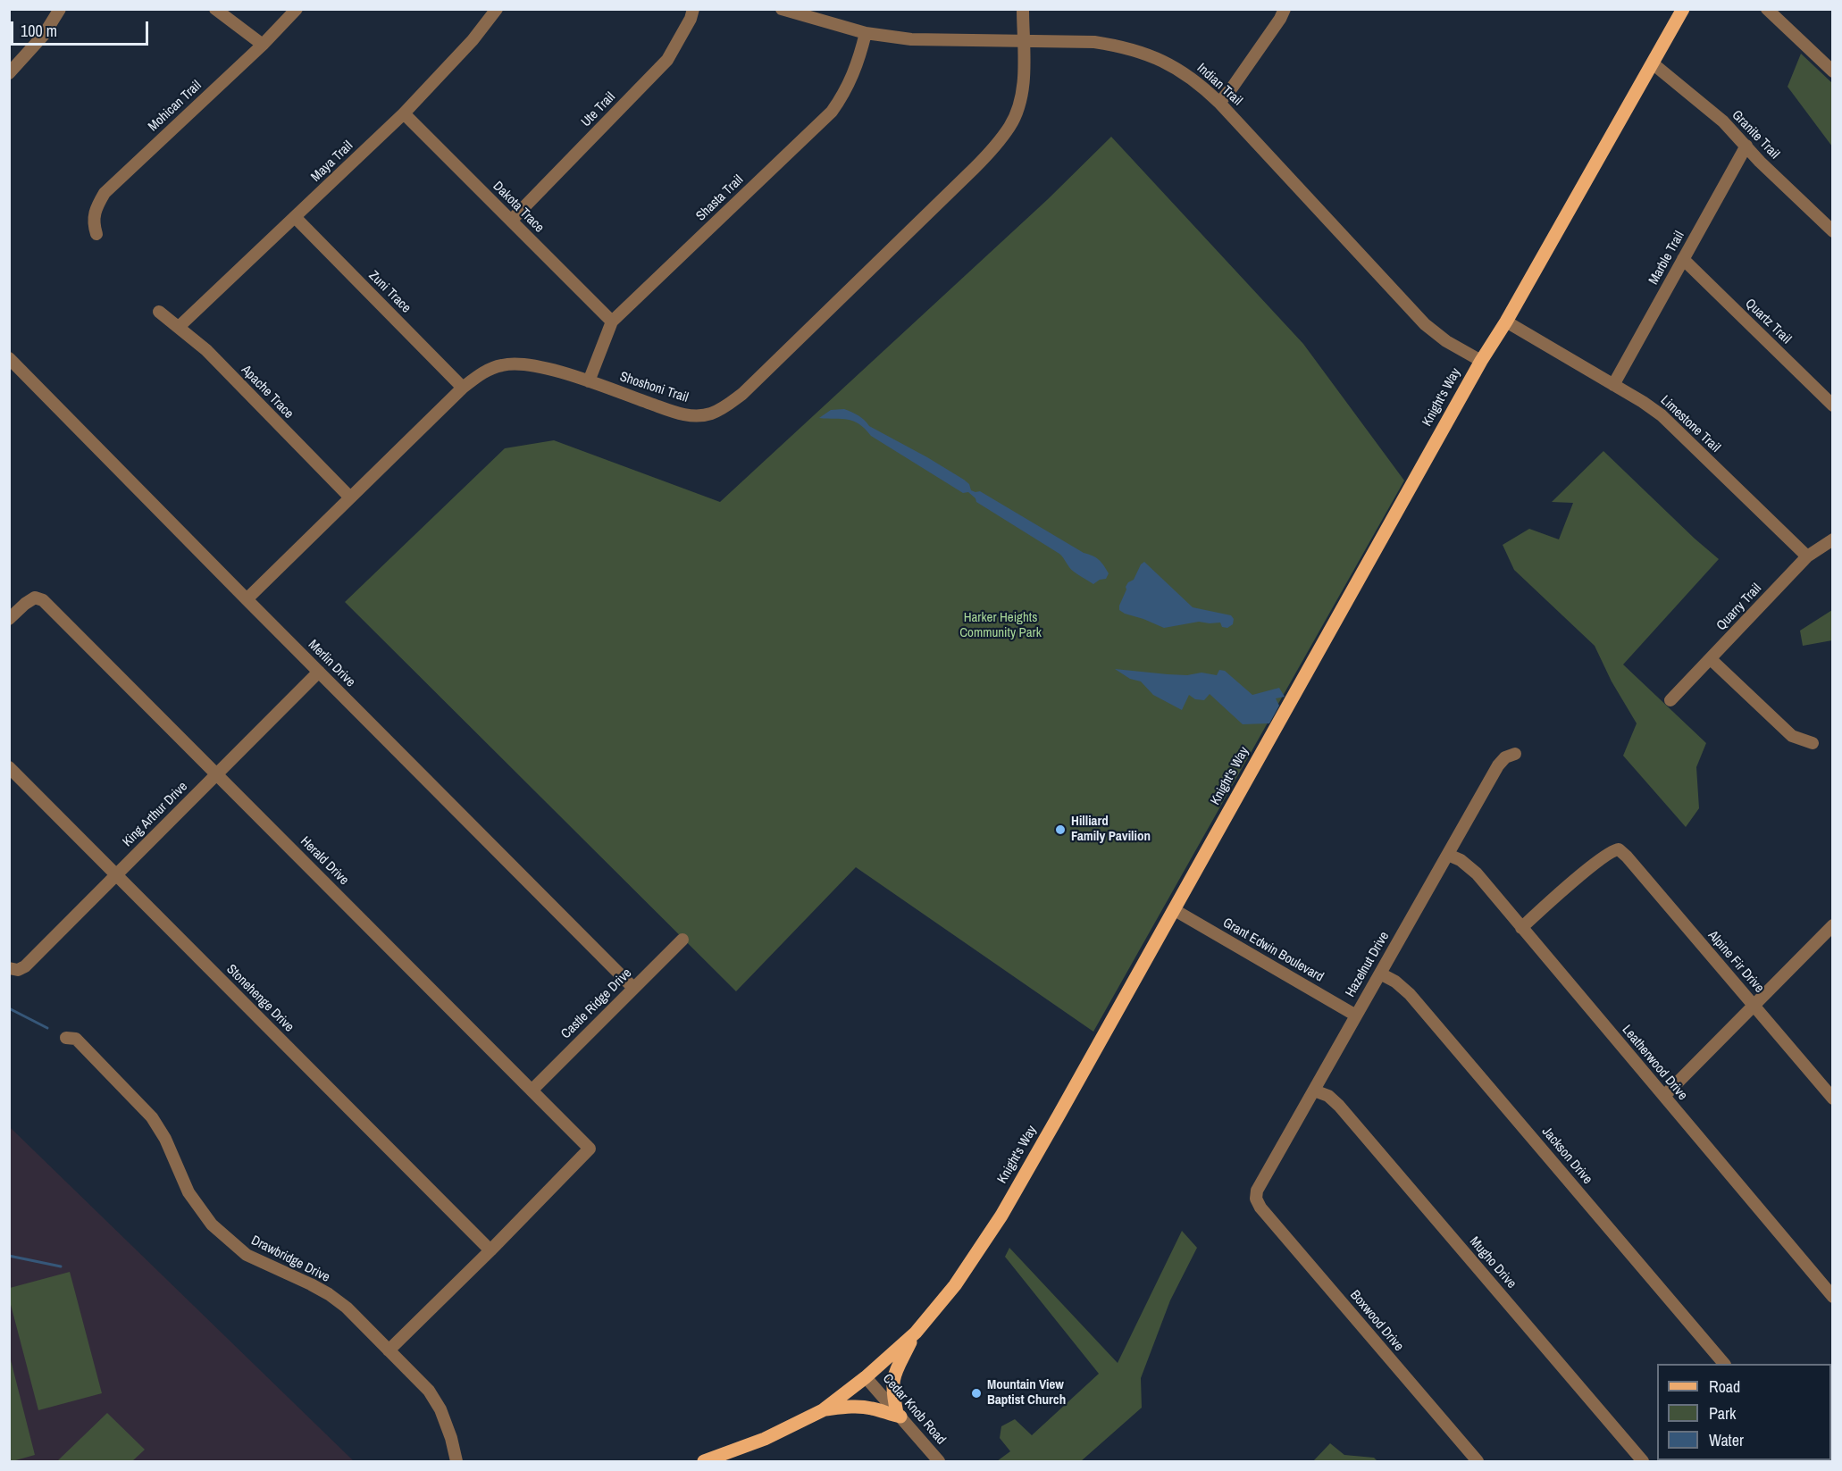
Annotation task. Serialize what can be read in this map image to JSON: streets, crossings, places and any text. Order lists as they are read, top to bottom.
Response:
{
  "streets": {
    "main road": ["Knight's Way"],
    "street": [
      "Indian Trail",
      "Mohican Trail",
      "Ute Trail",
      "Granite Trail",
      "Maya Trail",
      "Shasta Trail",
      "Dakota Trace",
      "Marble Trail",
      "Zuni Trace",
      "Quartz Trail",
      "Shoshoni Trail",
      "Apache Trace",
      "Limestone Trail",
      "Quarry Trail",
      "Merlin Drive",
      "King Arthur Drive",
      "Herald Drive",
      "Grant Edwin Boulevard",
      "Alpine Fir Drive",
      "Hazelnut Drive",
      "Stonehenge Drive",
      "Castle Ridge Drive",
      "Leatherwood Drive",
      "Jackson Drive",
      "Drawbridge Drive",
      "Mugho Drive",
      "Boxwood Drive",
      "Cedar Knob Road"
    ]
  },
  "crossings": [
    ["Indian Trail", "Shasta Trail"],
    ["Indian Trail", "Shoshoni Trail"],
    ["Indian Trail", "Knight's Way"],
    ["Ute Trail", "Dakota Trace"],
    ["Granite Trail", "Marble Trail"],
    ["Granite Trail", "Knight's Way"],
    ["Maya Trail", "Dakota Trace"],
    ["Maya Trail", "Zuni Trace"],
    ["Maya Trail", "Apache Trace"],
    ["Shasta Trail", "Dakota Trace"],
    ["Shasta Trail", "Shoshoni Trail"],
    ["Marble Trail", "Quartz Trail"],
    ["Marble Trail", "Limestone Trail"],
    ["Zuni Trace", "Shoshoni Trail"],
    ["Shoshoni Trail", "Apache Trace"],
    ["Shoshoni Trail", "Merlin Drive"],
    ["Knight's Way", "Limestone Trail"],
    ["Knight's Way", "Grant Edwin Boulevard"],
    ["Knight's Way", "Cedar Knob Road"],
    ["Limestone Trail", "Quarry Trail"],
    ["Merlin Drive", "King Arthur Drive"],
    ["Merlin Drive", "Castle Ridge Drive"],
    ["King Arthur Drive", "Herald Drive"],
    ["King Arthur Drive", "Stonehenge Drive"],
    ["Herald Drive", "Stonehenge Drive"],
    ["Herald Drive", "Castle Ridge Drive"],
    ["Grant Edwin Boulevard", "Hazelnut Drive"],
    ["Alpine Fir Drive", "Leatherwood Drive"],
    ["Hazelnut Drive", "Leatherwood Drive"],
    ["Hazelnut Drive", "Jackson Drive"],
    ["Hazelnut Drive", "Mugho Drive"],
    ["Hazelnut Drive", "Boxwood Drive"]
  ],
  "parks": ["Harker Heights Community Park"],
  "places": ["Hilliard Family Pavilion", "Mountain View Baptist Church"],
  "legend": ["Road", "Park", "Water"],
  "scale_bar": "100 m"
}
